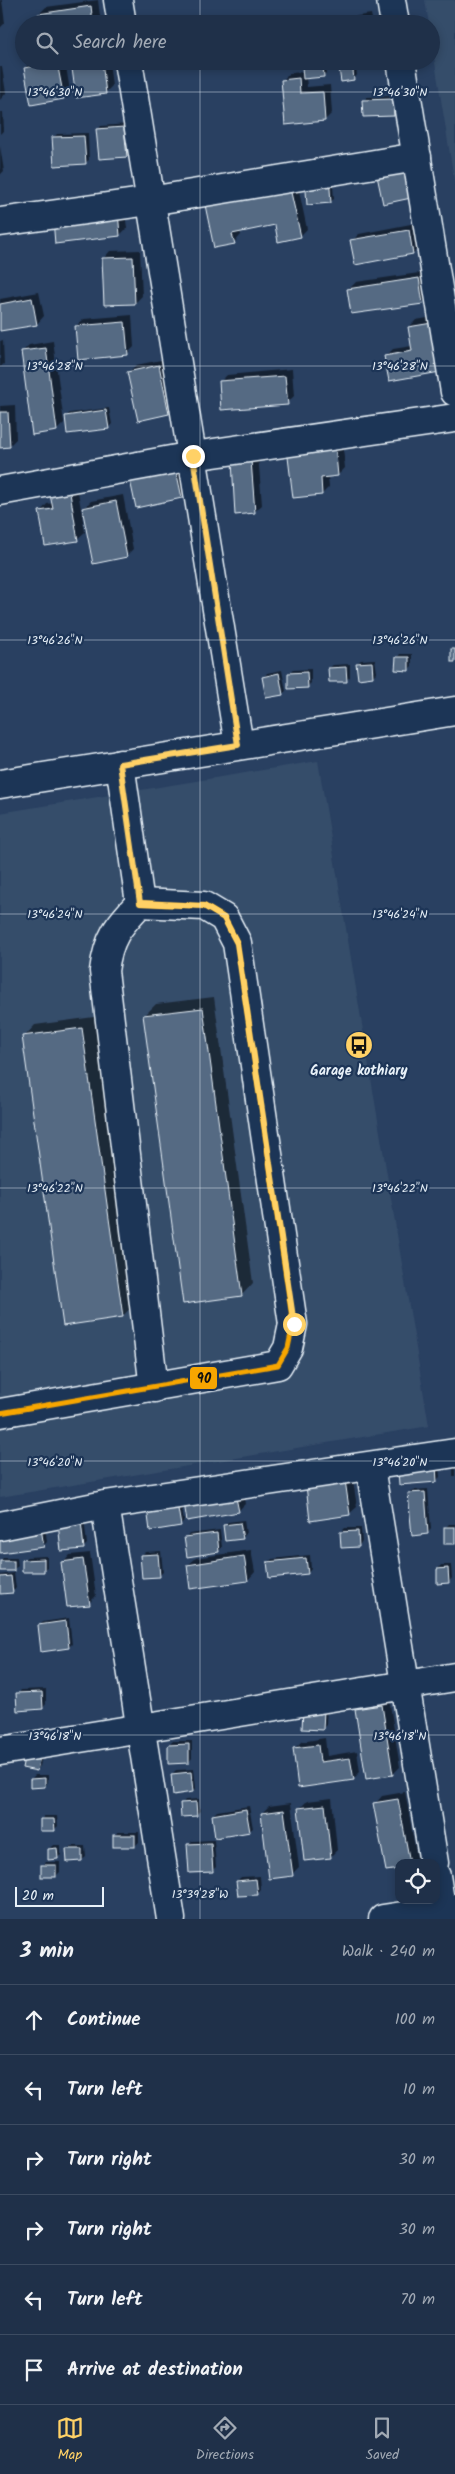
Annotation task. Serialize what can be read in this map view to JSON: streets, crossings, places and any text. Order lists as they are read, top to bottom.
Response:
{
  "places": {
    "bus stop": ["Garage kothiary"]
  },
  "lines": ["transit line 90"],
  "scale_bar": "20 m",
  "page": {
    "search": "Search here",
    "scale": "20 m",
    "heading": ["3 min", "Walk · 240 m"],
    "list": [
      ["Continue", "100 m"],
      ["Turn left", "10 m"],
      ["Turn right", "30 m"],
      ["Turn right", "30 m"],
      ["Turn left", "70 m"],
      "Arrive at destination"
    ],
    "nav": ["Map", "Directions", "Saved"]
  },
  "coordinates": [
    "13°46'30\"N",
    "13°46'28\"N",
    "13°46'26\"N",
    "13°46'24\"N",
    "13°46'22\"N",
    "13°46'20\"N",
    "13°46'18\"N",
    "13°39'28\"W"
  ]
}
